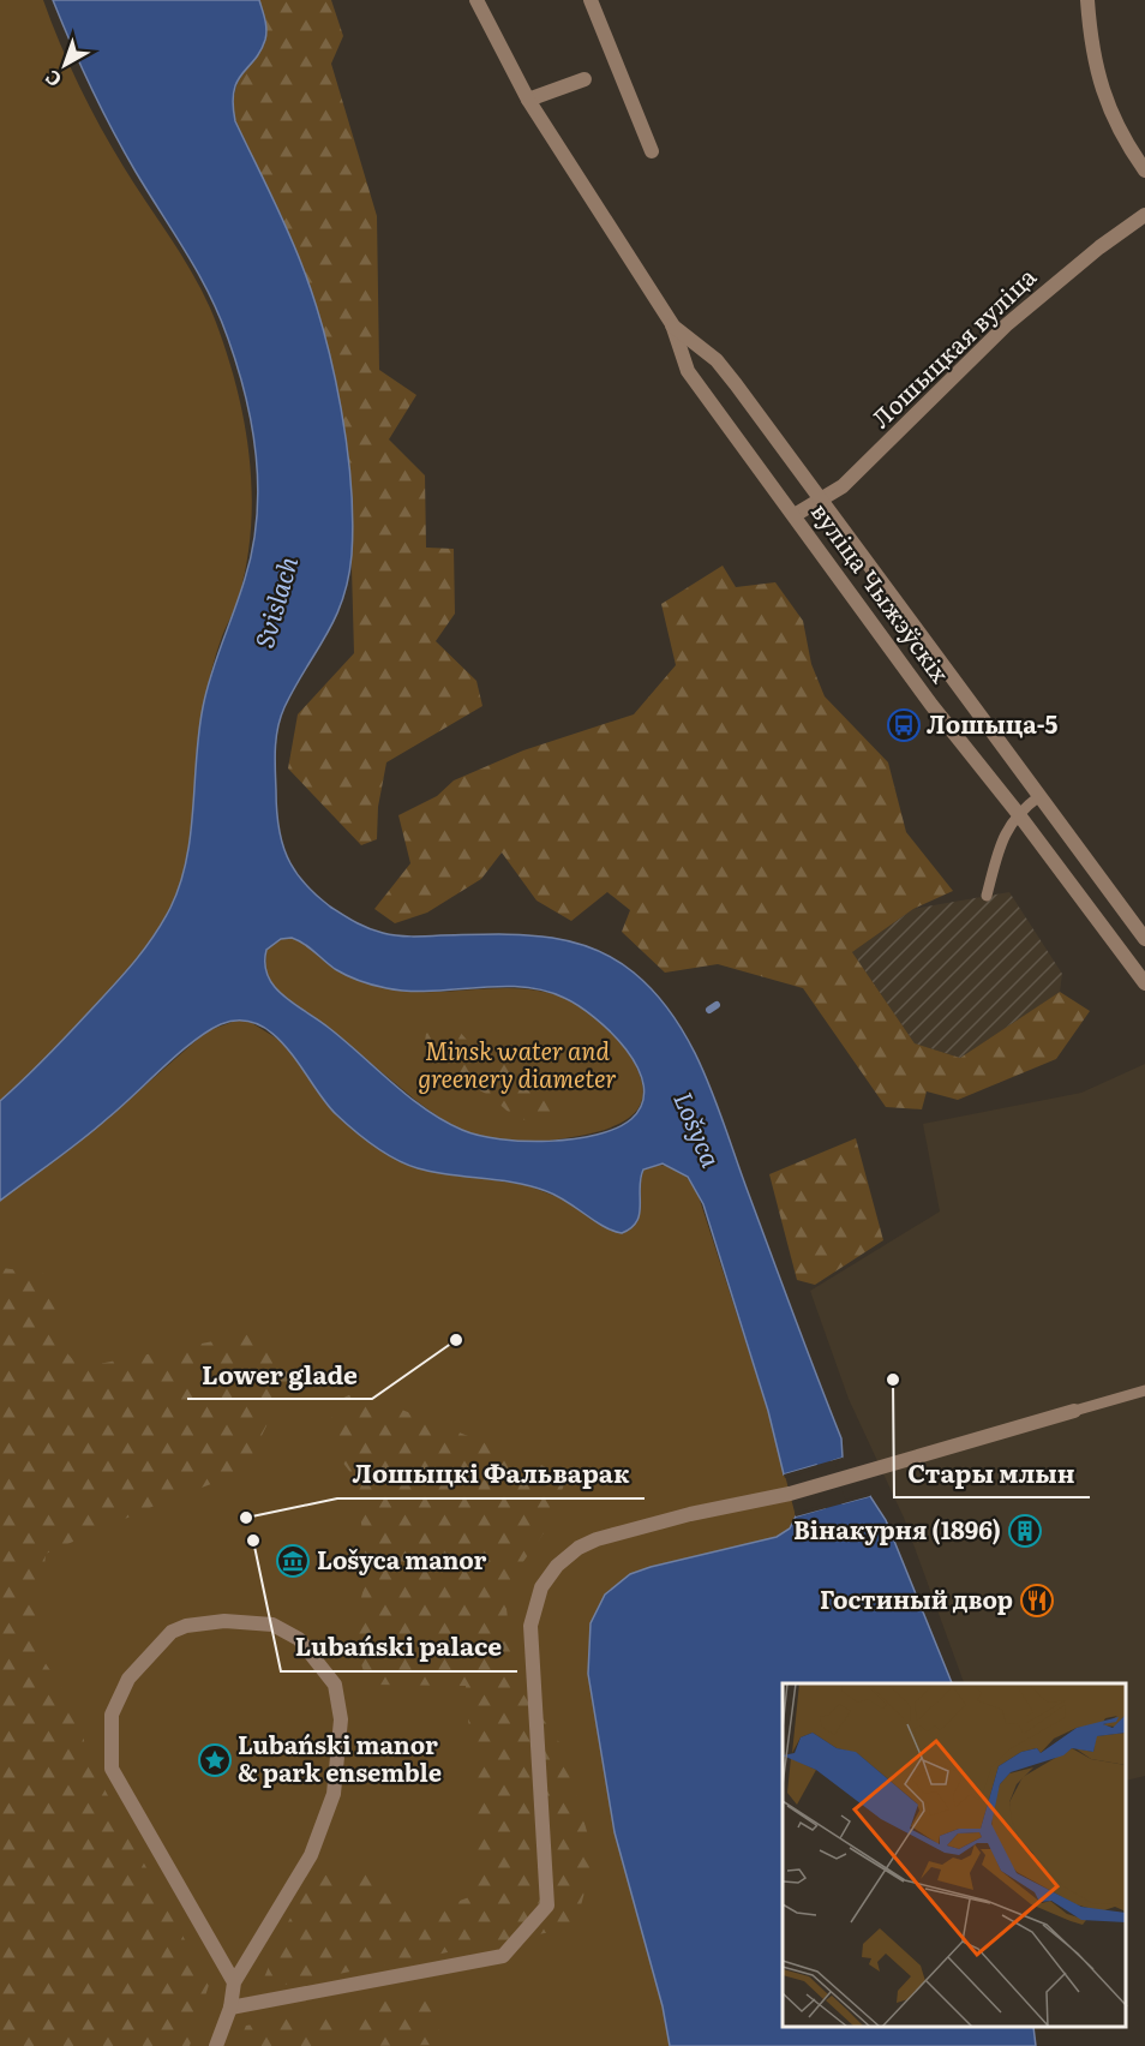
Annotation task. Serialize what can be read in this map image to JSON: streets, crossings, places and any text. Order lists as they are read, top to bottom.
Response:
{
  "streets": {
    "street": ["Лошыцкая вуліца", "вуліца Чыжэўскіх"]
  },
  "crossings": [
    ["Лошыцкая вуліца", "вуліца Чыжэўскіх"]
  ],
  "water": ["Svislach", "Lošyca"],
  "parks": ["Minsk water and greenery diameter"],
  "places": {
    "bus stop": ["Лошыца-5"],
    "other": [
      "Lower glade",
      "Стары млын",
      "Лошыцкі Фальварак",
      "Lubański palace"
    ],
    "building": ["Вінакурня (1896)"],
    "museum": ["Lošyca manor"],
    "restaurant": ["Гостиный двор"],
    "place": ["Lubański manor & park ensemble"]
  },
  "north": "bottom left"
}
